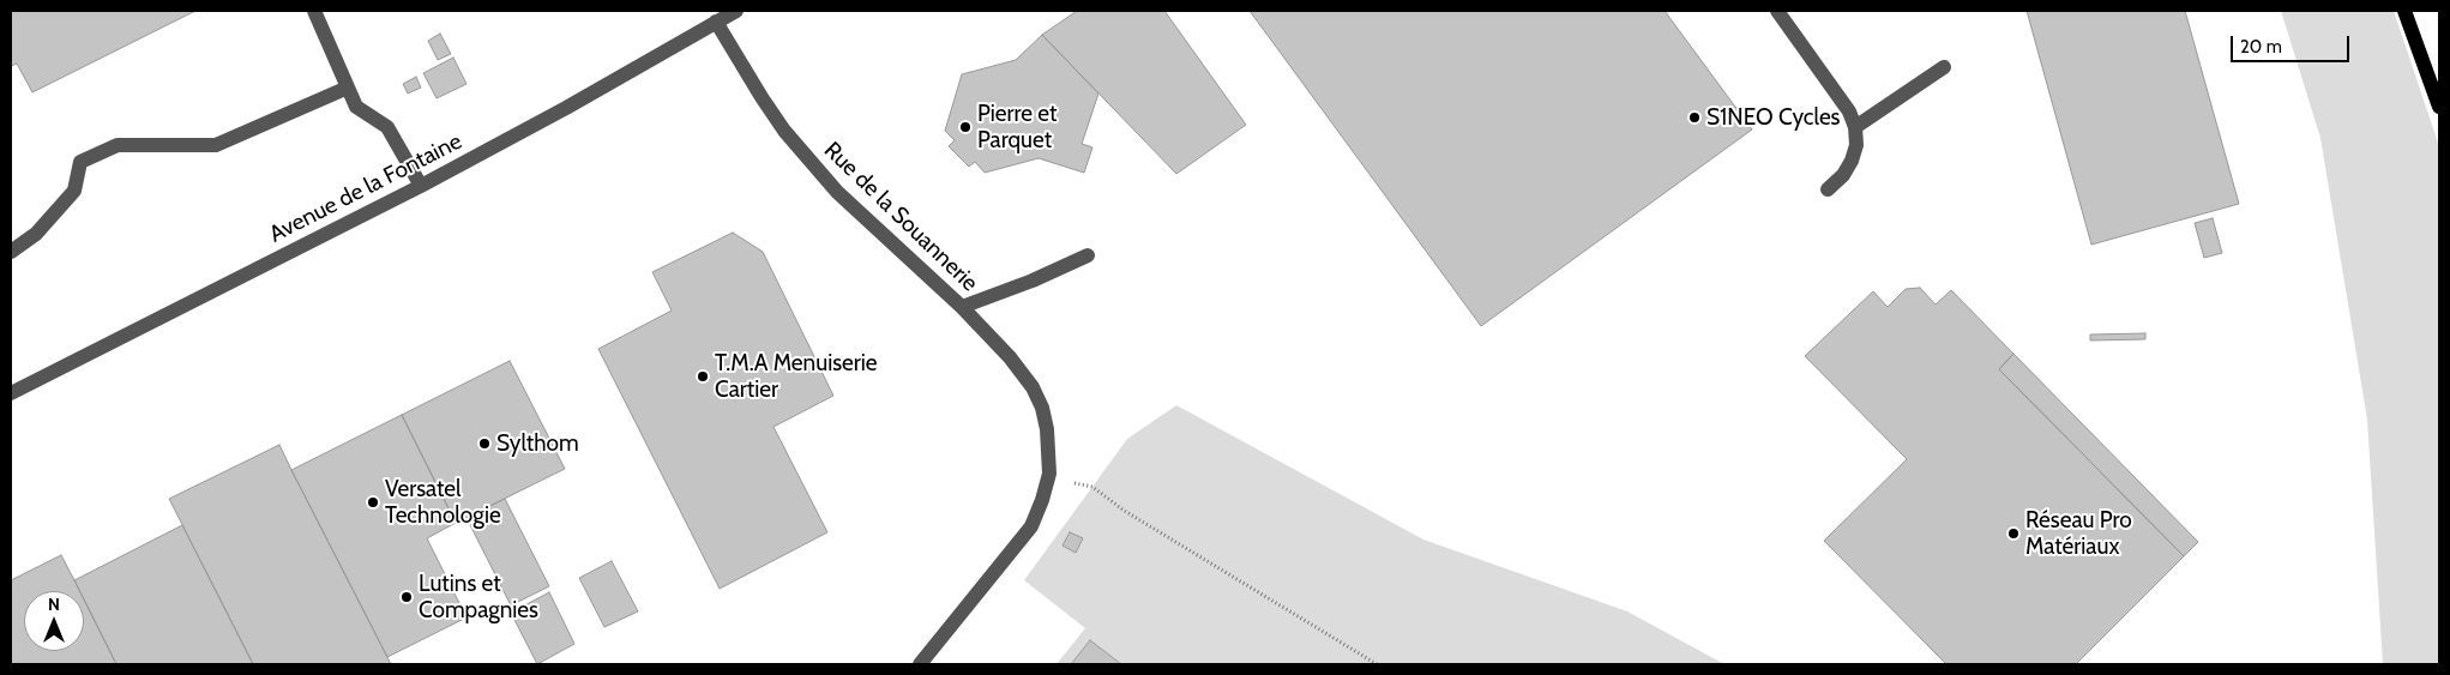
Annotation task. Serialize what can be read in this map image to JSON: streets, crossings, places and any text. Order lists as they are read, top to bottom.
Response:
{
  "streets": {
    "street": ["Avenue de la Fontaine", "Rue de la Souannerie"]
  },
  "crossings": [
    ["Avenue de la Fontaine", "Rue de la Souannerie"]
  ],
  "places": [
    "S1NEO Cycles",
    "Pierre et Parquet",
    "T.M.A Menuiserie Cartier",
    "Sylthom",
    "Versatel Technologie",
    "Réseau Pro Matériaux",
    "Lutins et Compagnies"
  ],
  "scale_bar": "20 m",
  "north": "top"
}
